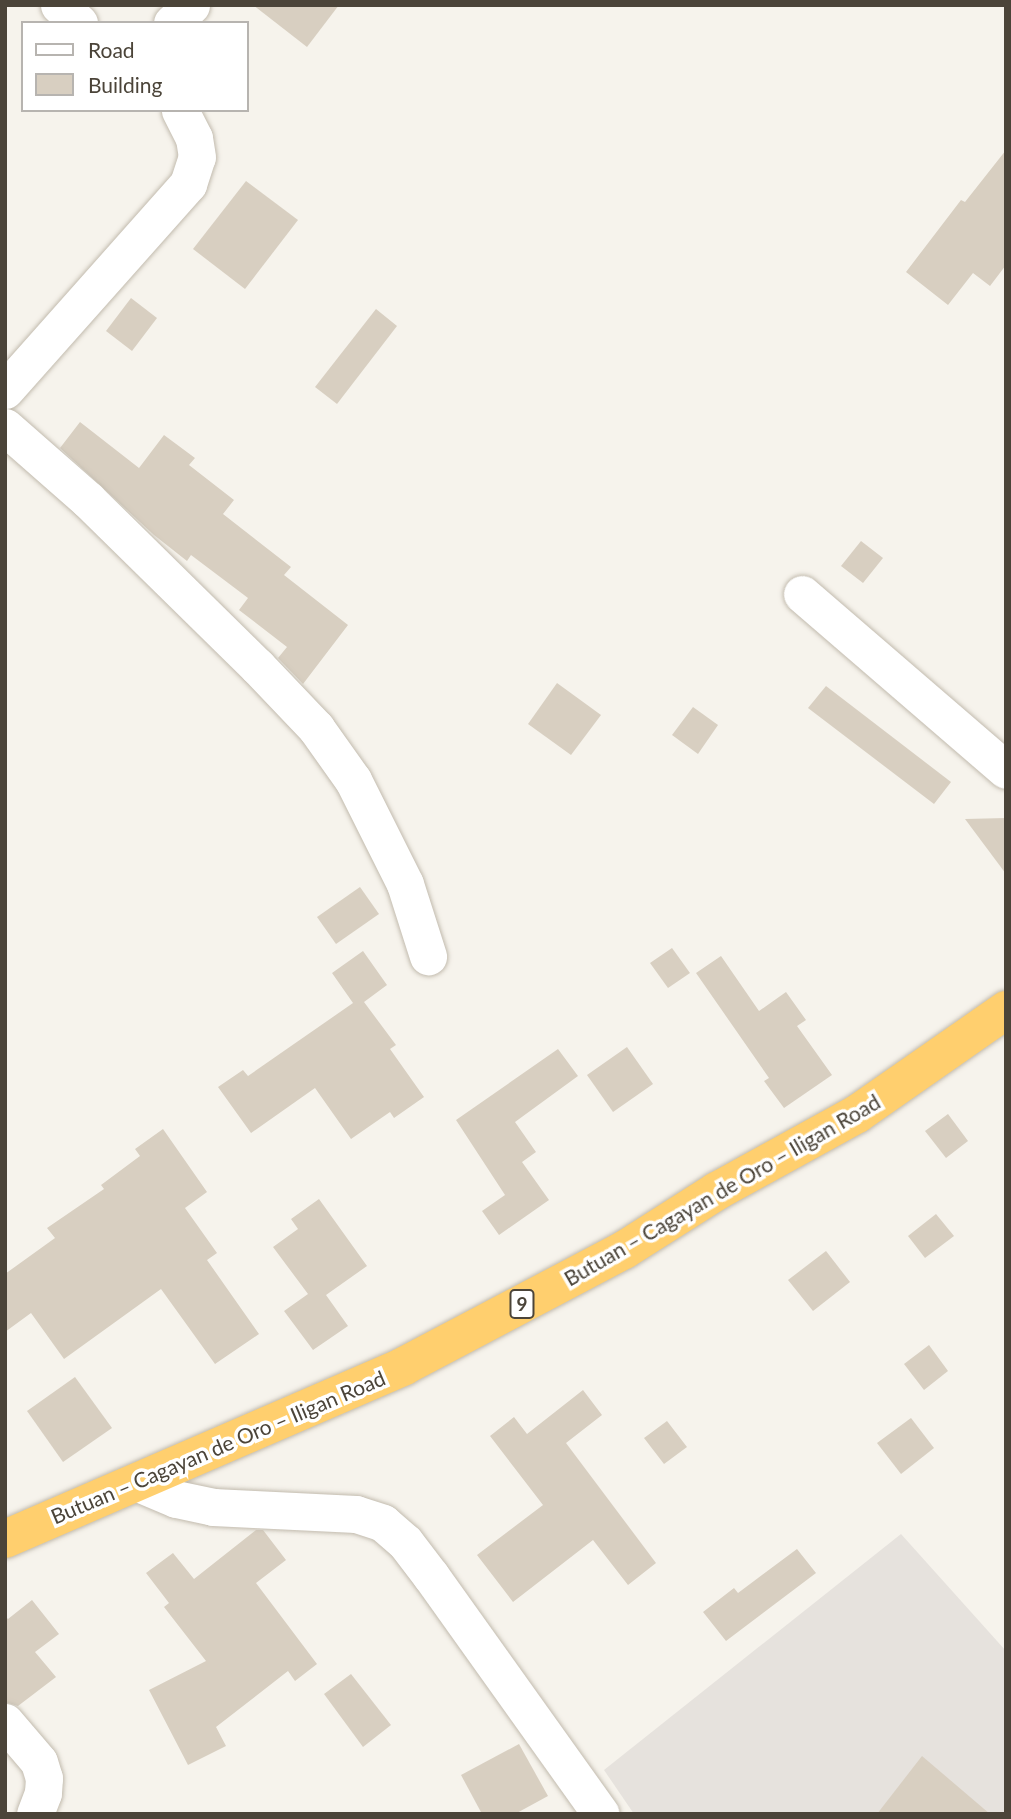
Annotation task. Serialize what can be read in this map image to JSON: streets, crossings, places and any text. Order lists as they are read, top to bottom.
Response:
{
  "streets": {
    "highway": ["Butuan – Cagayan de Oro – Iligan Road", "9"]
  },
  "legend": ["Road", "Building"]
}
